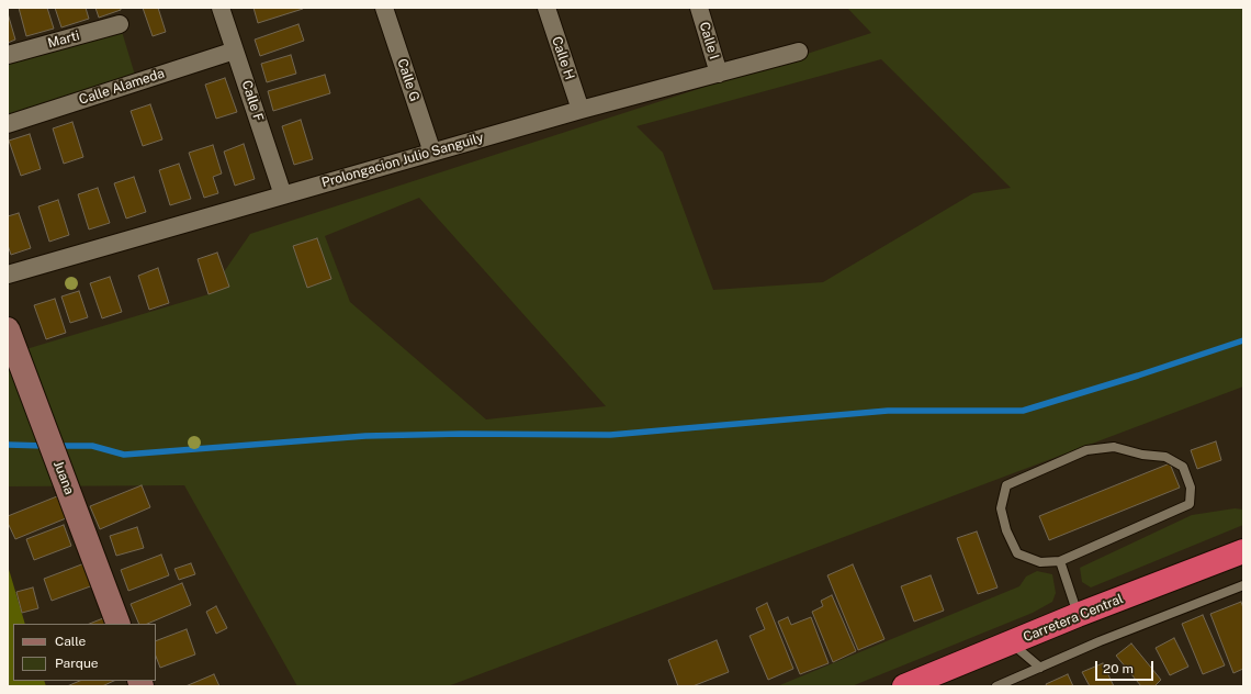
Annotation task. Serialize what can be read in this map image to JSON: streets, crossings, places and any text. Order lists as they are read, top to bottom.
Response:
{
  "streets": {
    "highway": ["Carretera Central"],
    "street": [
      "Marti",
      "Calle I",
      "Calle H",
      "Calle G",
      "Calle Alameda",
      "Calle F",
      "Prolongacion Julio Sanguily",
      "Juana"
    ]
  },
  "crossings": [
    ["Calle I", "Prolongacion Julio Sanguily"],
    ["Calle H", "Prolongacion Julio Sanguily"],
    ["Calle G", "Prolongacion Julio Sanguily"],
    ["Calle Alameda", "Calle F"],
    ["Calle F", "Prolongacion Julio Sanguily"]
  ],
  "legend": ["Calle", "Parque"],
  "scale_bar": "20 m"
}
